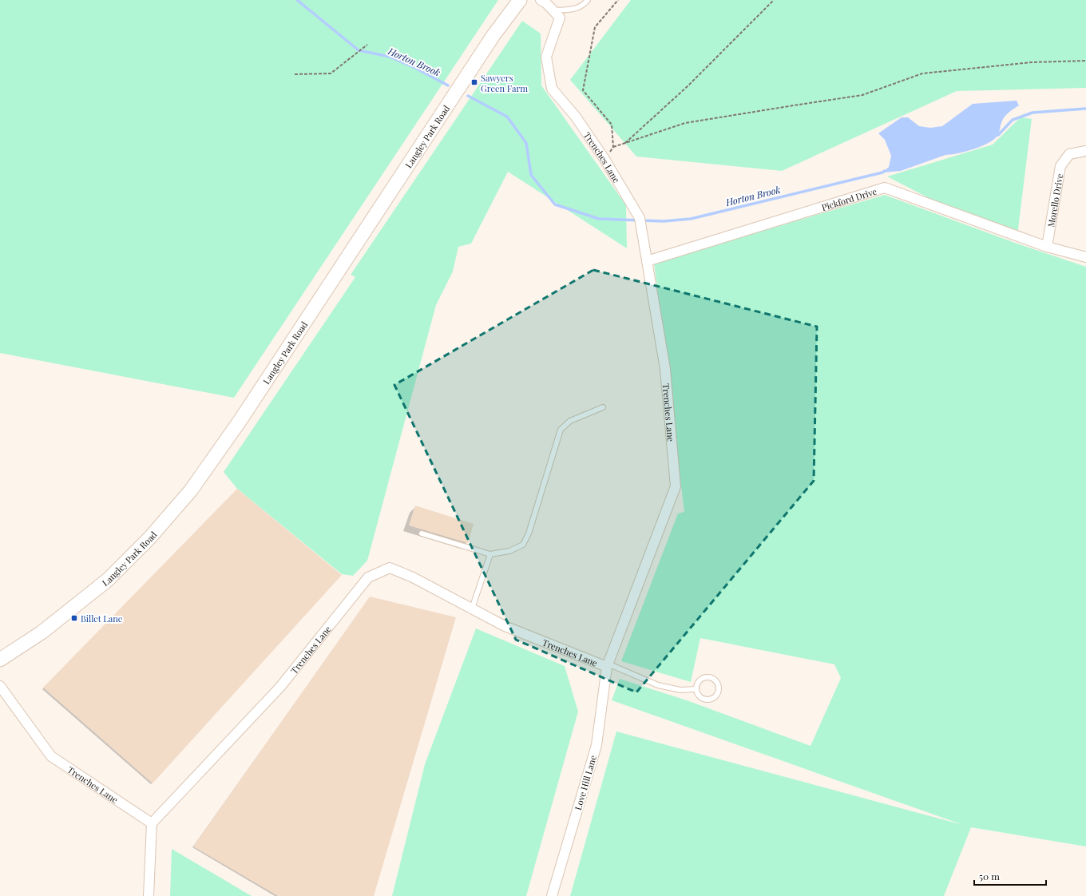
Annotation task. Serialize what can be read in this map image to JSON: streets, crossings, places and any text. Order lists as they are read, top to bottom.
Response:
{
  "streets": {
    "main road": ["Langley Park Road"],
    "street": [
      "Trenches Lane",
      "Pickford Drive",
      "Morello Drive",
      "Love Hill Lane"
    ]
  },
  "crossings": [
    ["Trenches Lane", "Pickford Drive"],
    ["Trenches Lane", "Love Hill Lane"],
    ["Pickford Drive", "Morello Drive"]
  ],
  "water": ["Horton Brook"],
  "places": {
    "transit": ["Sawyers Green Farm", "Billet Lane"]
  },
  "scale_bar": "50 m"
}
